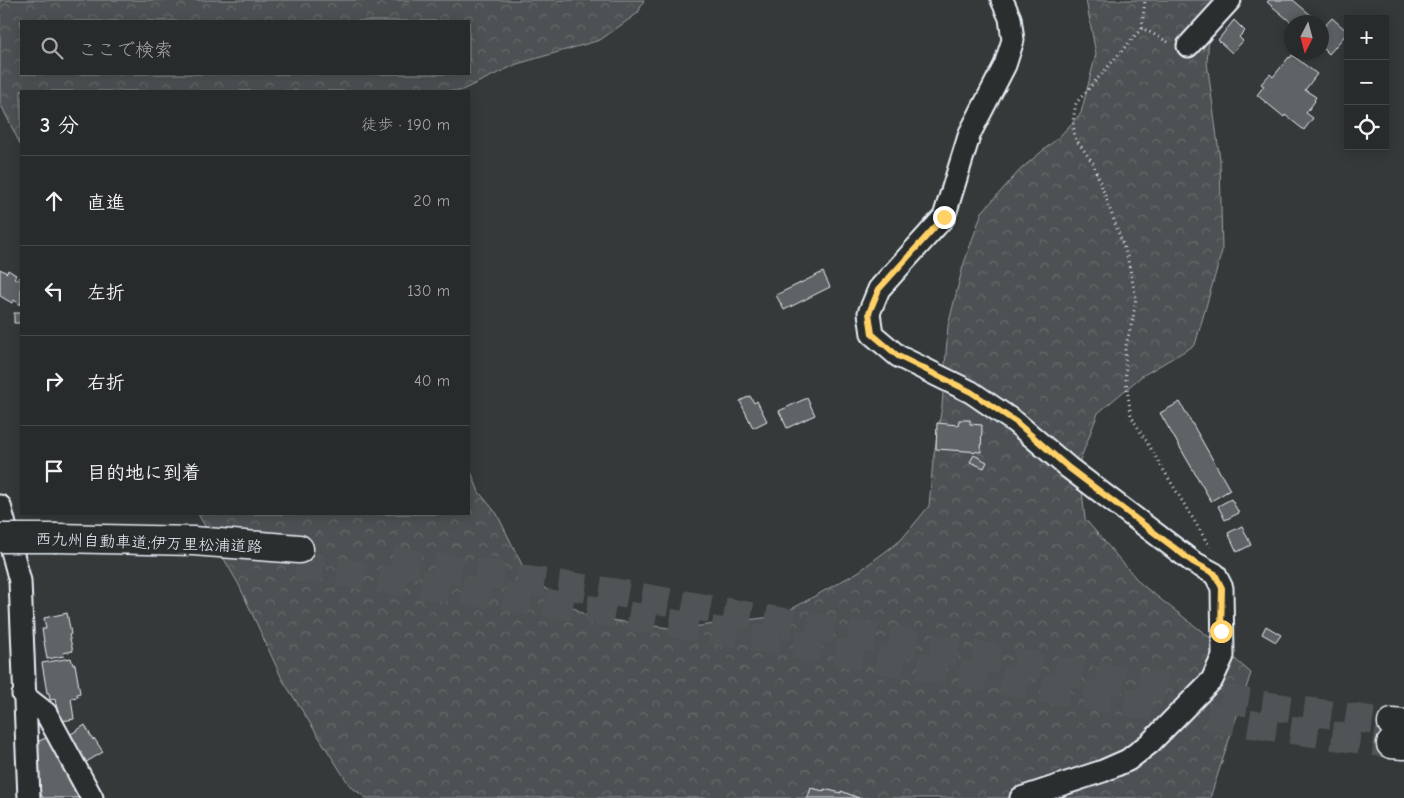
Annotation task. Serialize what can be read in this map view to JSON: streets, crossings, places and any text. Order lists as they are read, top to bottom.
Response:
{
  "streets": {
    "highway": ["西九州自動車道;伊万里松浦道路"]
  },
  "north": "bottom",
  "page": {
    "map_buttons": ["+", "−"],
    "search": "ここで検索",
    "heading": ["3 分", "徒歩 · 190 m"],
    "list": [
      ["直進", "20 m"],
      ["左折", "130 m"],
      ["右折", "40 m"],
      "目的地に到着"
    ]
  }
}
